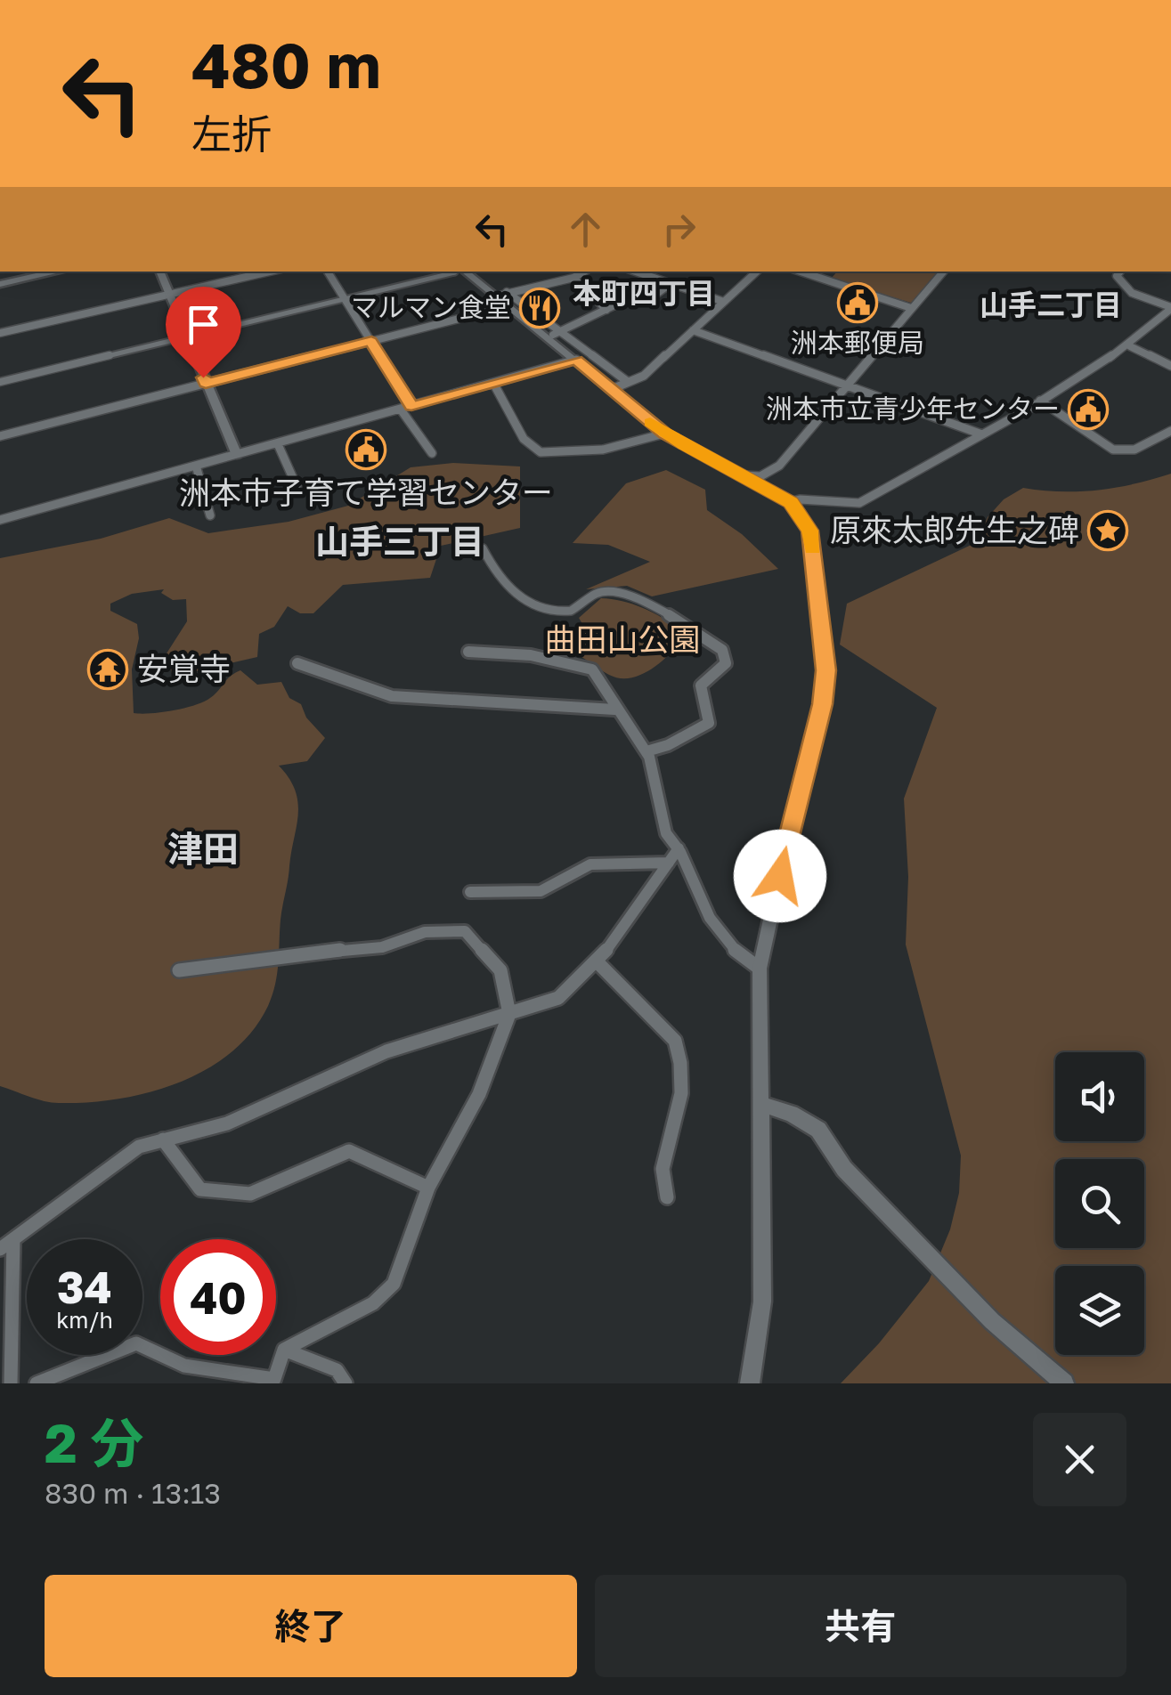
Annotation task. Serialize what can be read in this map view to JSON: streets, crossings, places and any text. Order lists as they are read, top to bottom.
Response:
{
  "districts": [
    "本町四丁目",
    "山手二丁目",
    "山手三丁目",
    "津田"
  ],
  "parks": ["曲田山公園"],
  "places": {
    "public building": ["洲本郵便局", "洲本市立青少年センター", "洲本市子育て学習センター"],
    "restaurant": ["マルマン食堂"],
    "place": ["原來太郎先生之碑"],
    "temple": ["安覚寺"]
  },
  "page": {
    "turn": ["480 m", "左折"],
    "speed": "34 km/h",
    "limit": "40",
    "heading": ["2 分", "830 m · 13:13"],
    "buttons": ["終了", "共有"]
  }
}
